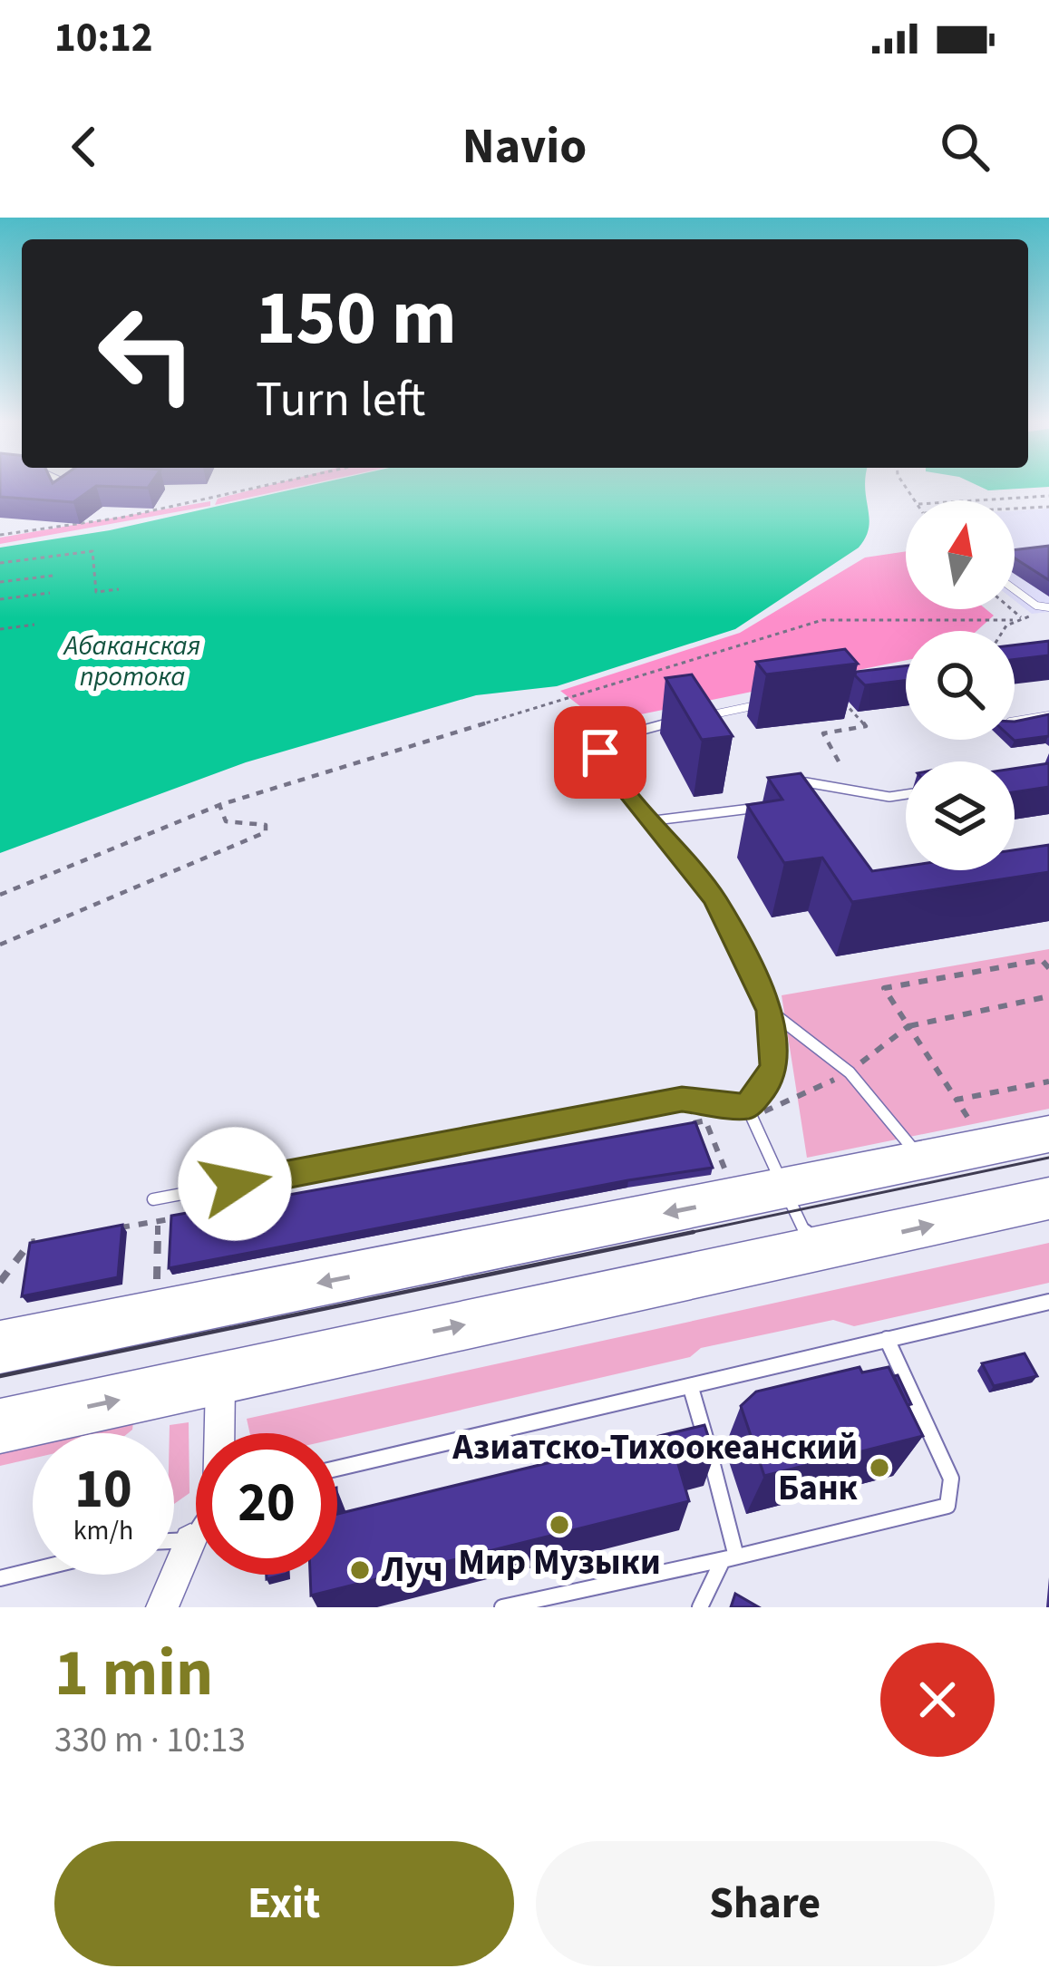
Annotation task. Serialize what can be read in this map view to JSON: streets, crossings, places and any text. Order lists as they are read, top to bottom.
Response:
{
  "water": ["Абаканская протока"],
  "places": ["Азиатско-Тихоокеанский Банк", "Мир Музыки", "Луч"],
  "north": "top",
  "page": {
    "status": "10:12",
    "header": "Navio",
    "turn": ["150 m", "Turn left"],
    "speed": "10 km/h",
    "limit": "20",
    "heading": ["1 min", "330 m · 10:13"],
    "buttons": ["Exit", "Share"]
  }
}
